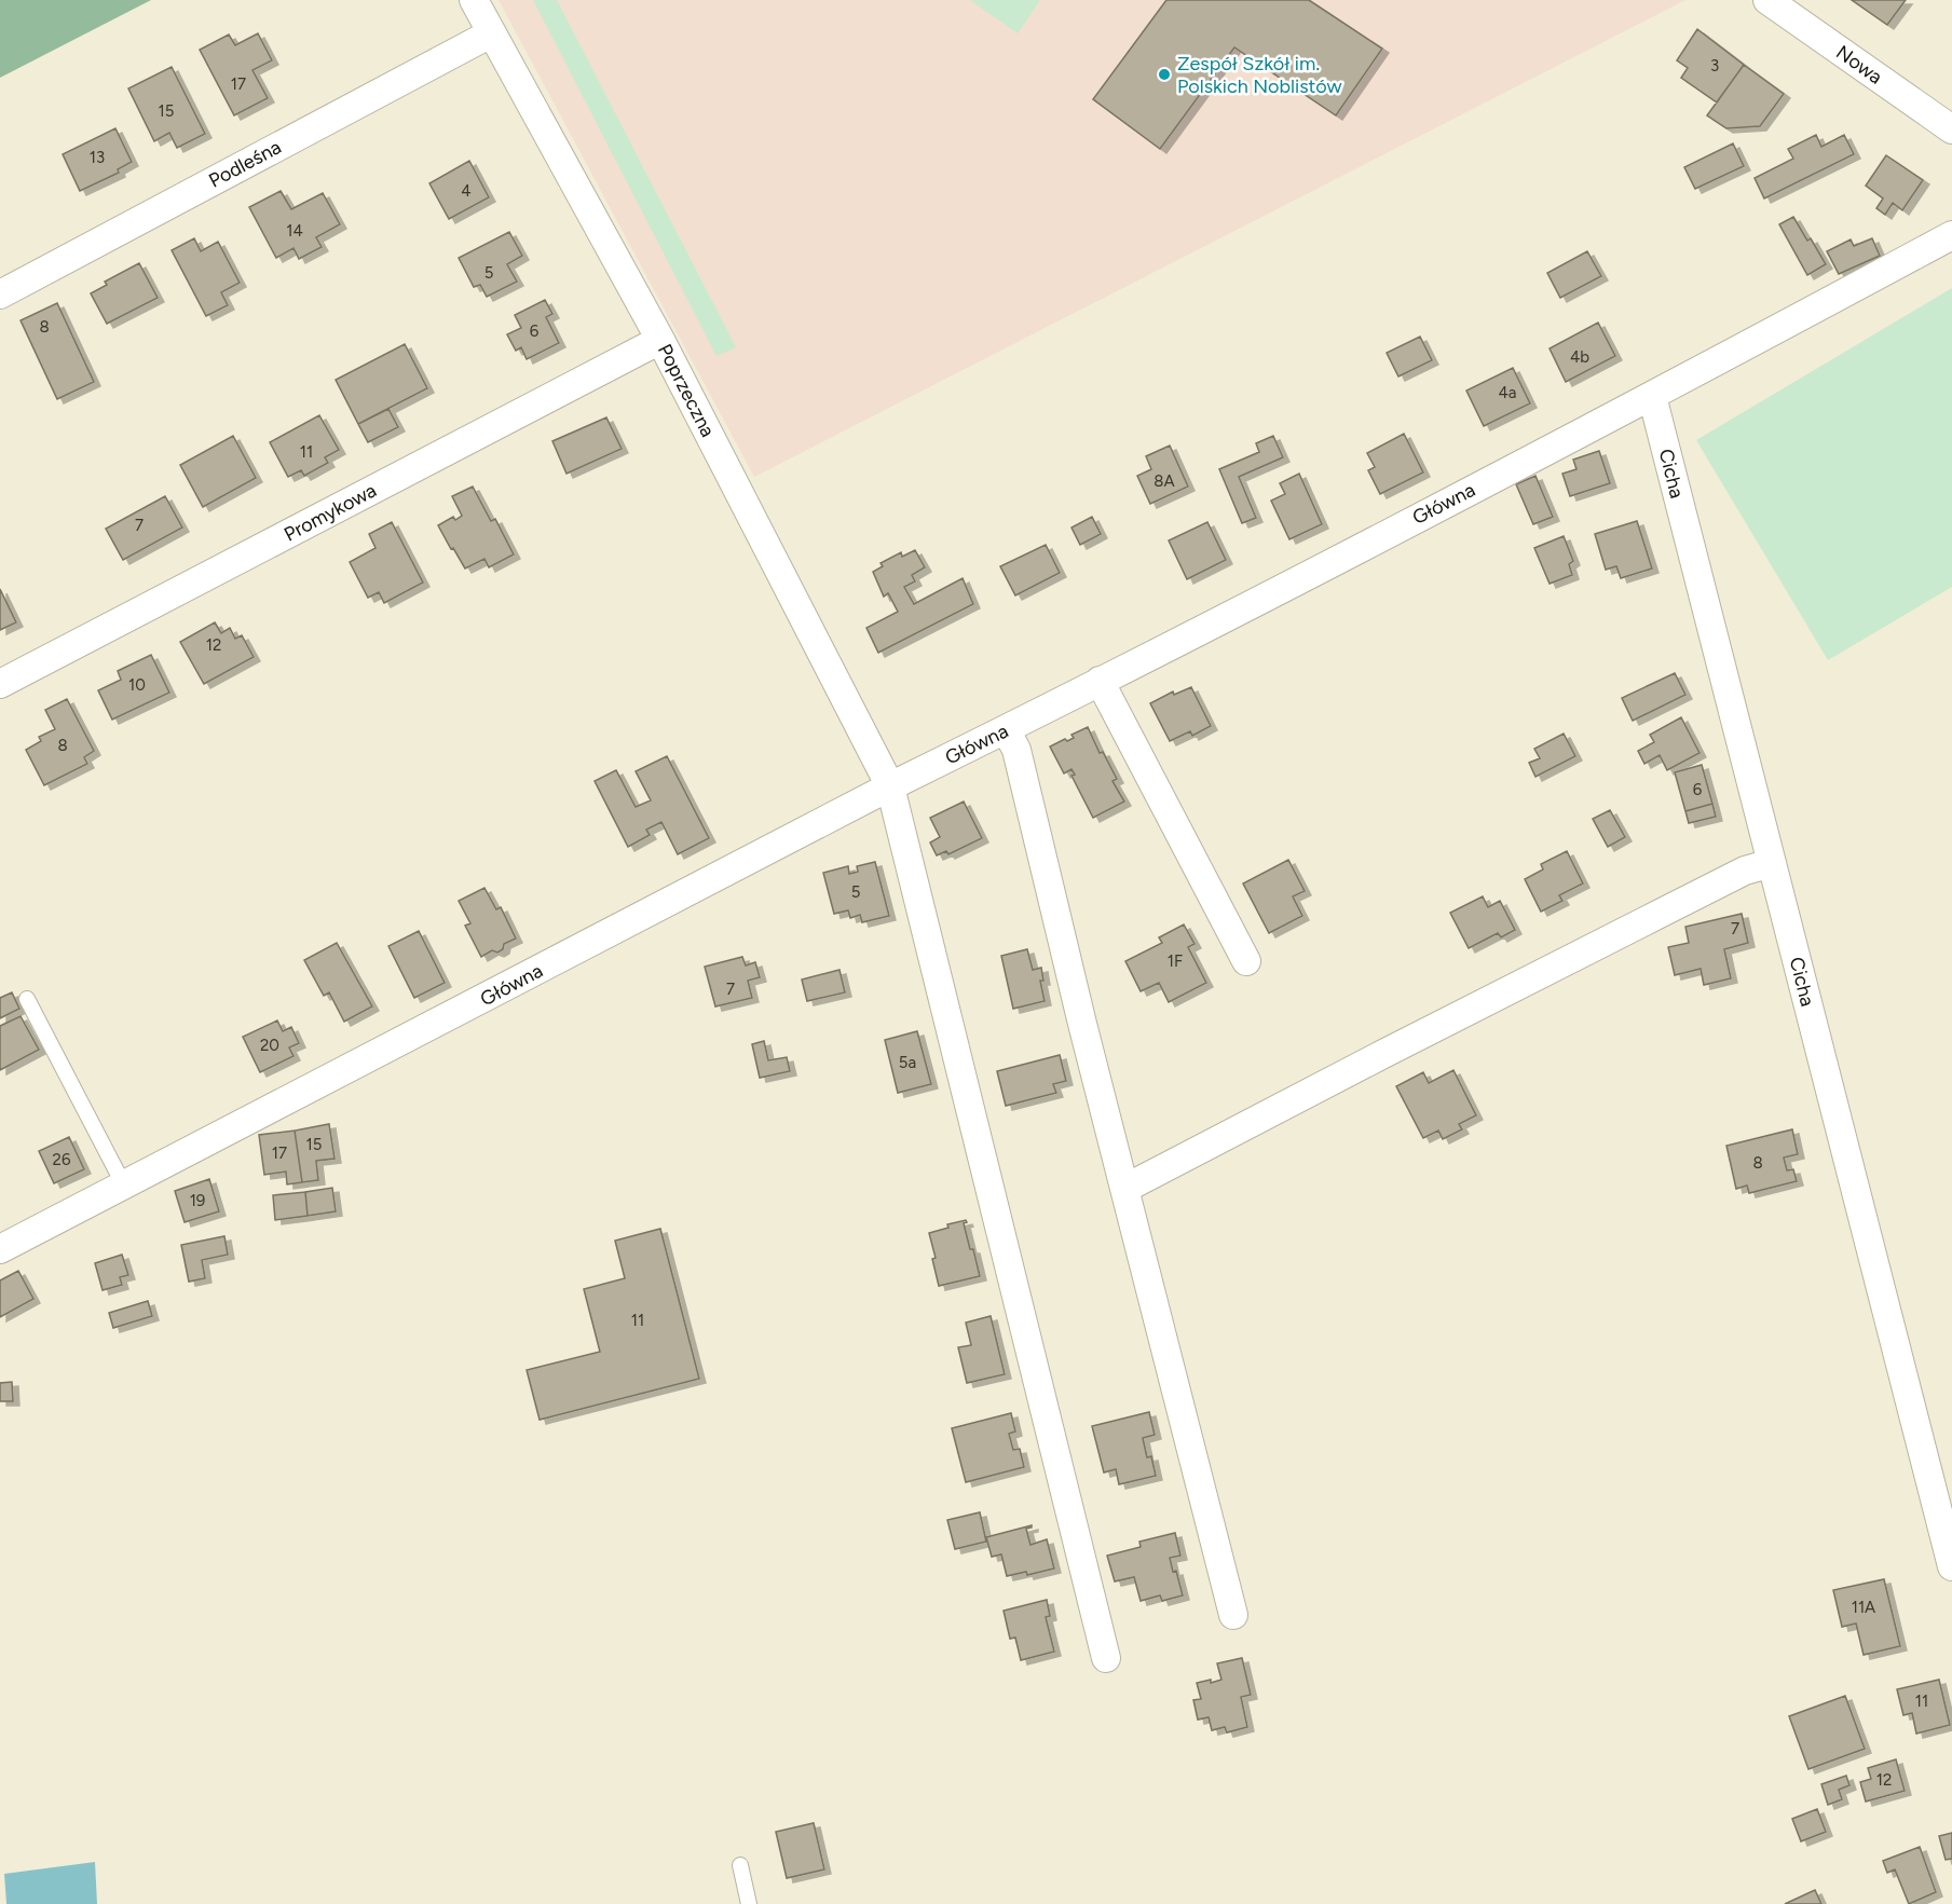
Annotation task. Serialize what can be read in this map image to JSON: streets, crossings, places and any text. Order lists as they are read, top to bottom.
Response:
{
  "streets": {
    "street": [
      "Nowa",
      "Podleśna",
      "Poprzeczna",
      "Cicha",
      "Główna",
      "Promykowa"
    ]
  },
  "crossings": [
    ["Podleśna", "Poprzeczna"],
    ["Poprzeczna", "Główna"],
    ["Poprzeczna", "Promykowa"],
    ["Cicha", "Główna"]
  ],
  "places": ["Zespół Szkół im. Polskich Noblistów"],
  "house_numbers": [
    "3",
    "17",
    "15",
    "13",
    "4",
    "14",
    "5",
    "8",
    "6",
    "4b",
    "4a",
    "11",
    "8A",
    "7",
    "12",
    "10",
    "8",
    "6",
    "5",
    "7",
    "1F",
    "7",
    "20",
    "5a",
    "15",
    "17",
    "26",
    "8",
    "19",
    "11",
    "11A",
    "11",
    "12"
  ]
}
